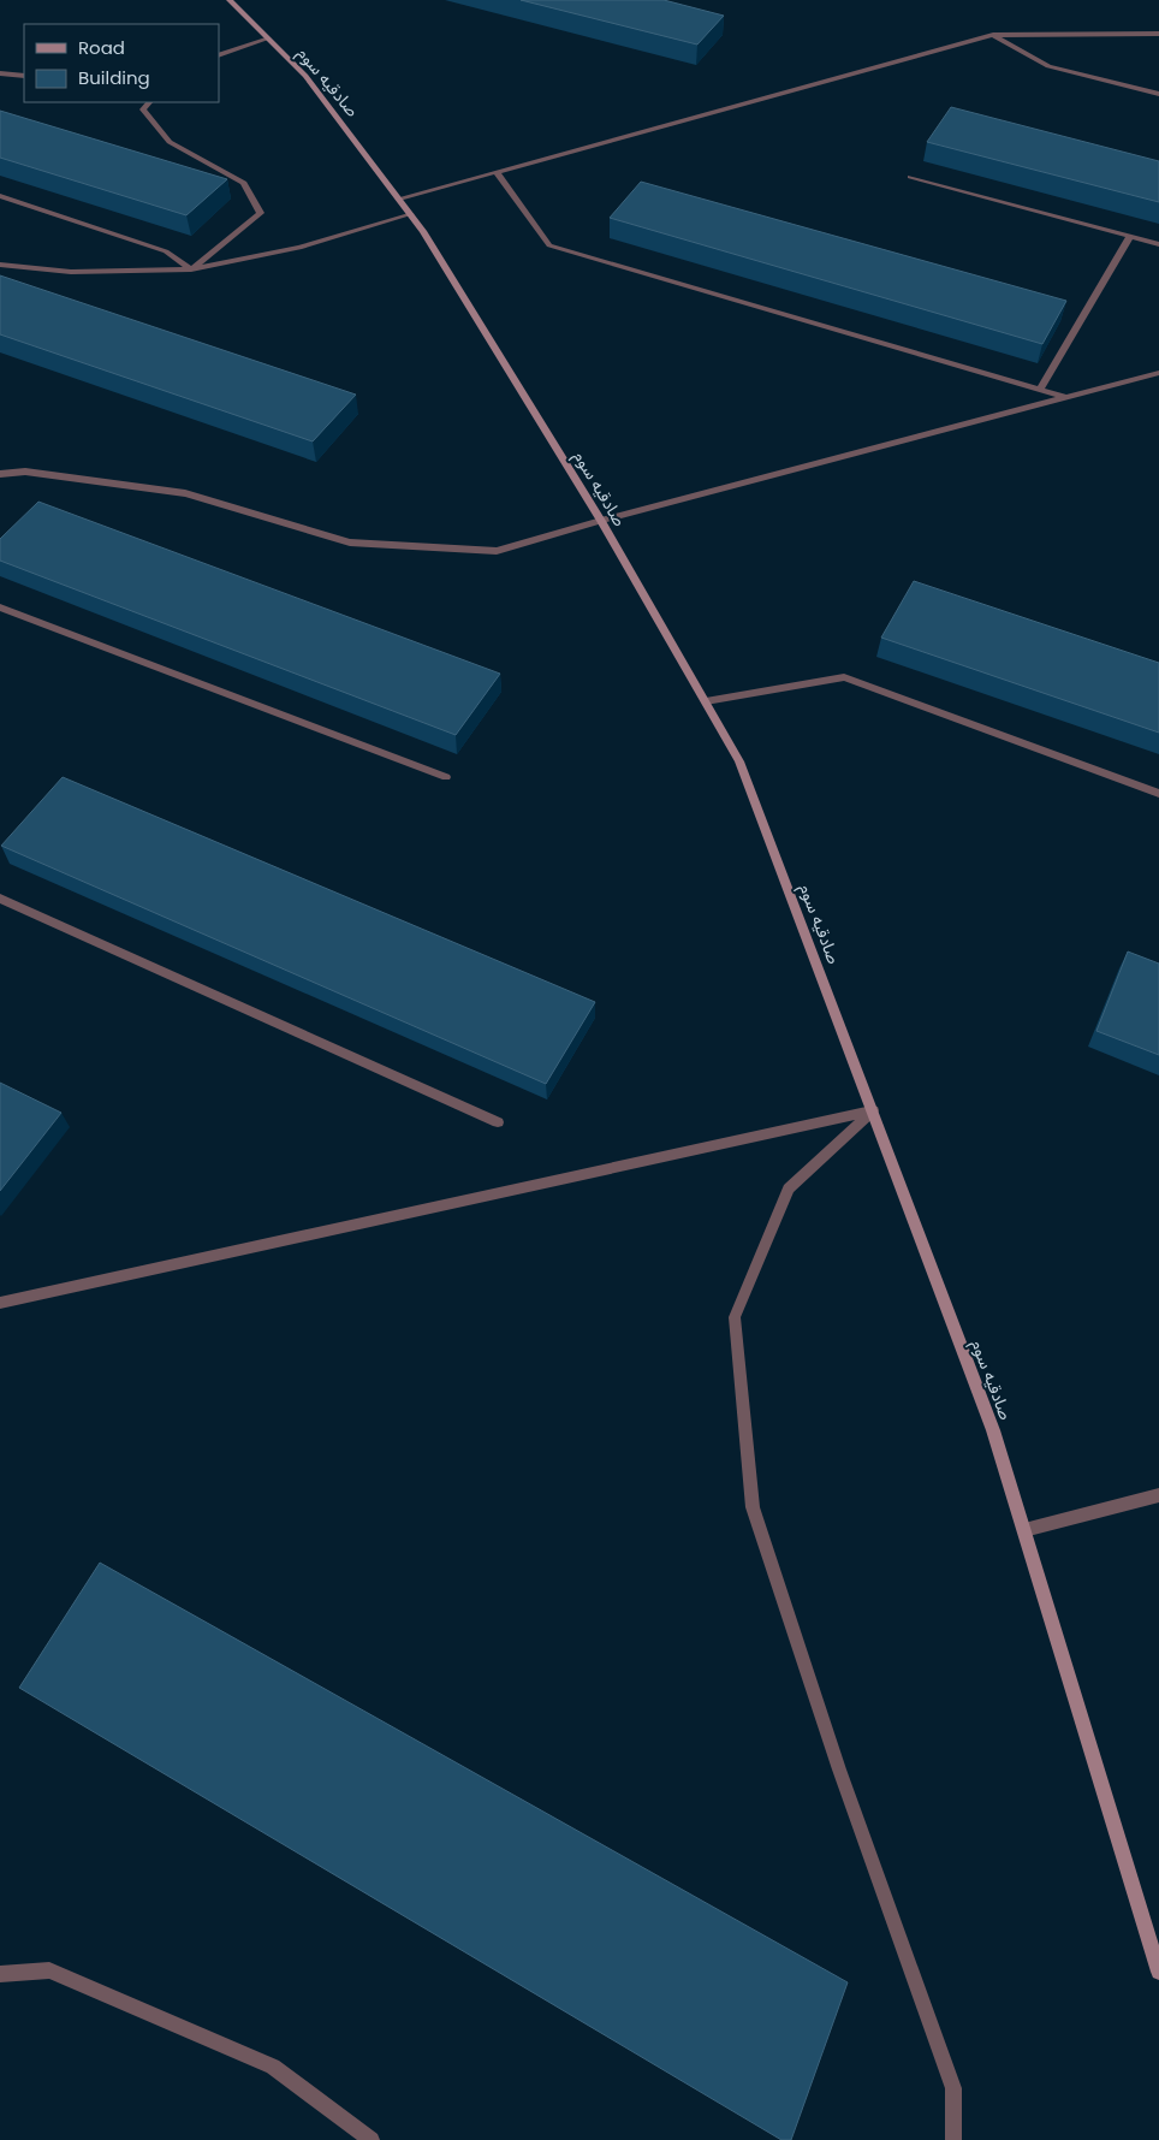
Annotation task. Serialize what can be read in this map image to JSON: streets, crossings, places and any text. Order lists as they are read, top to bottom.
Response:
{
  "streets": {
    "street": ["صادقیه سوم"]
  },
  "legend": ["Road", "Building"]
}
